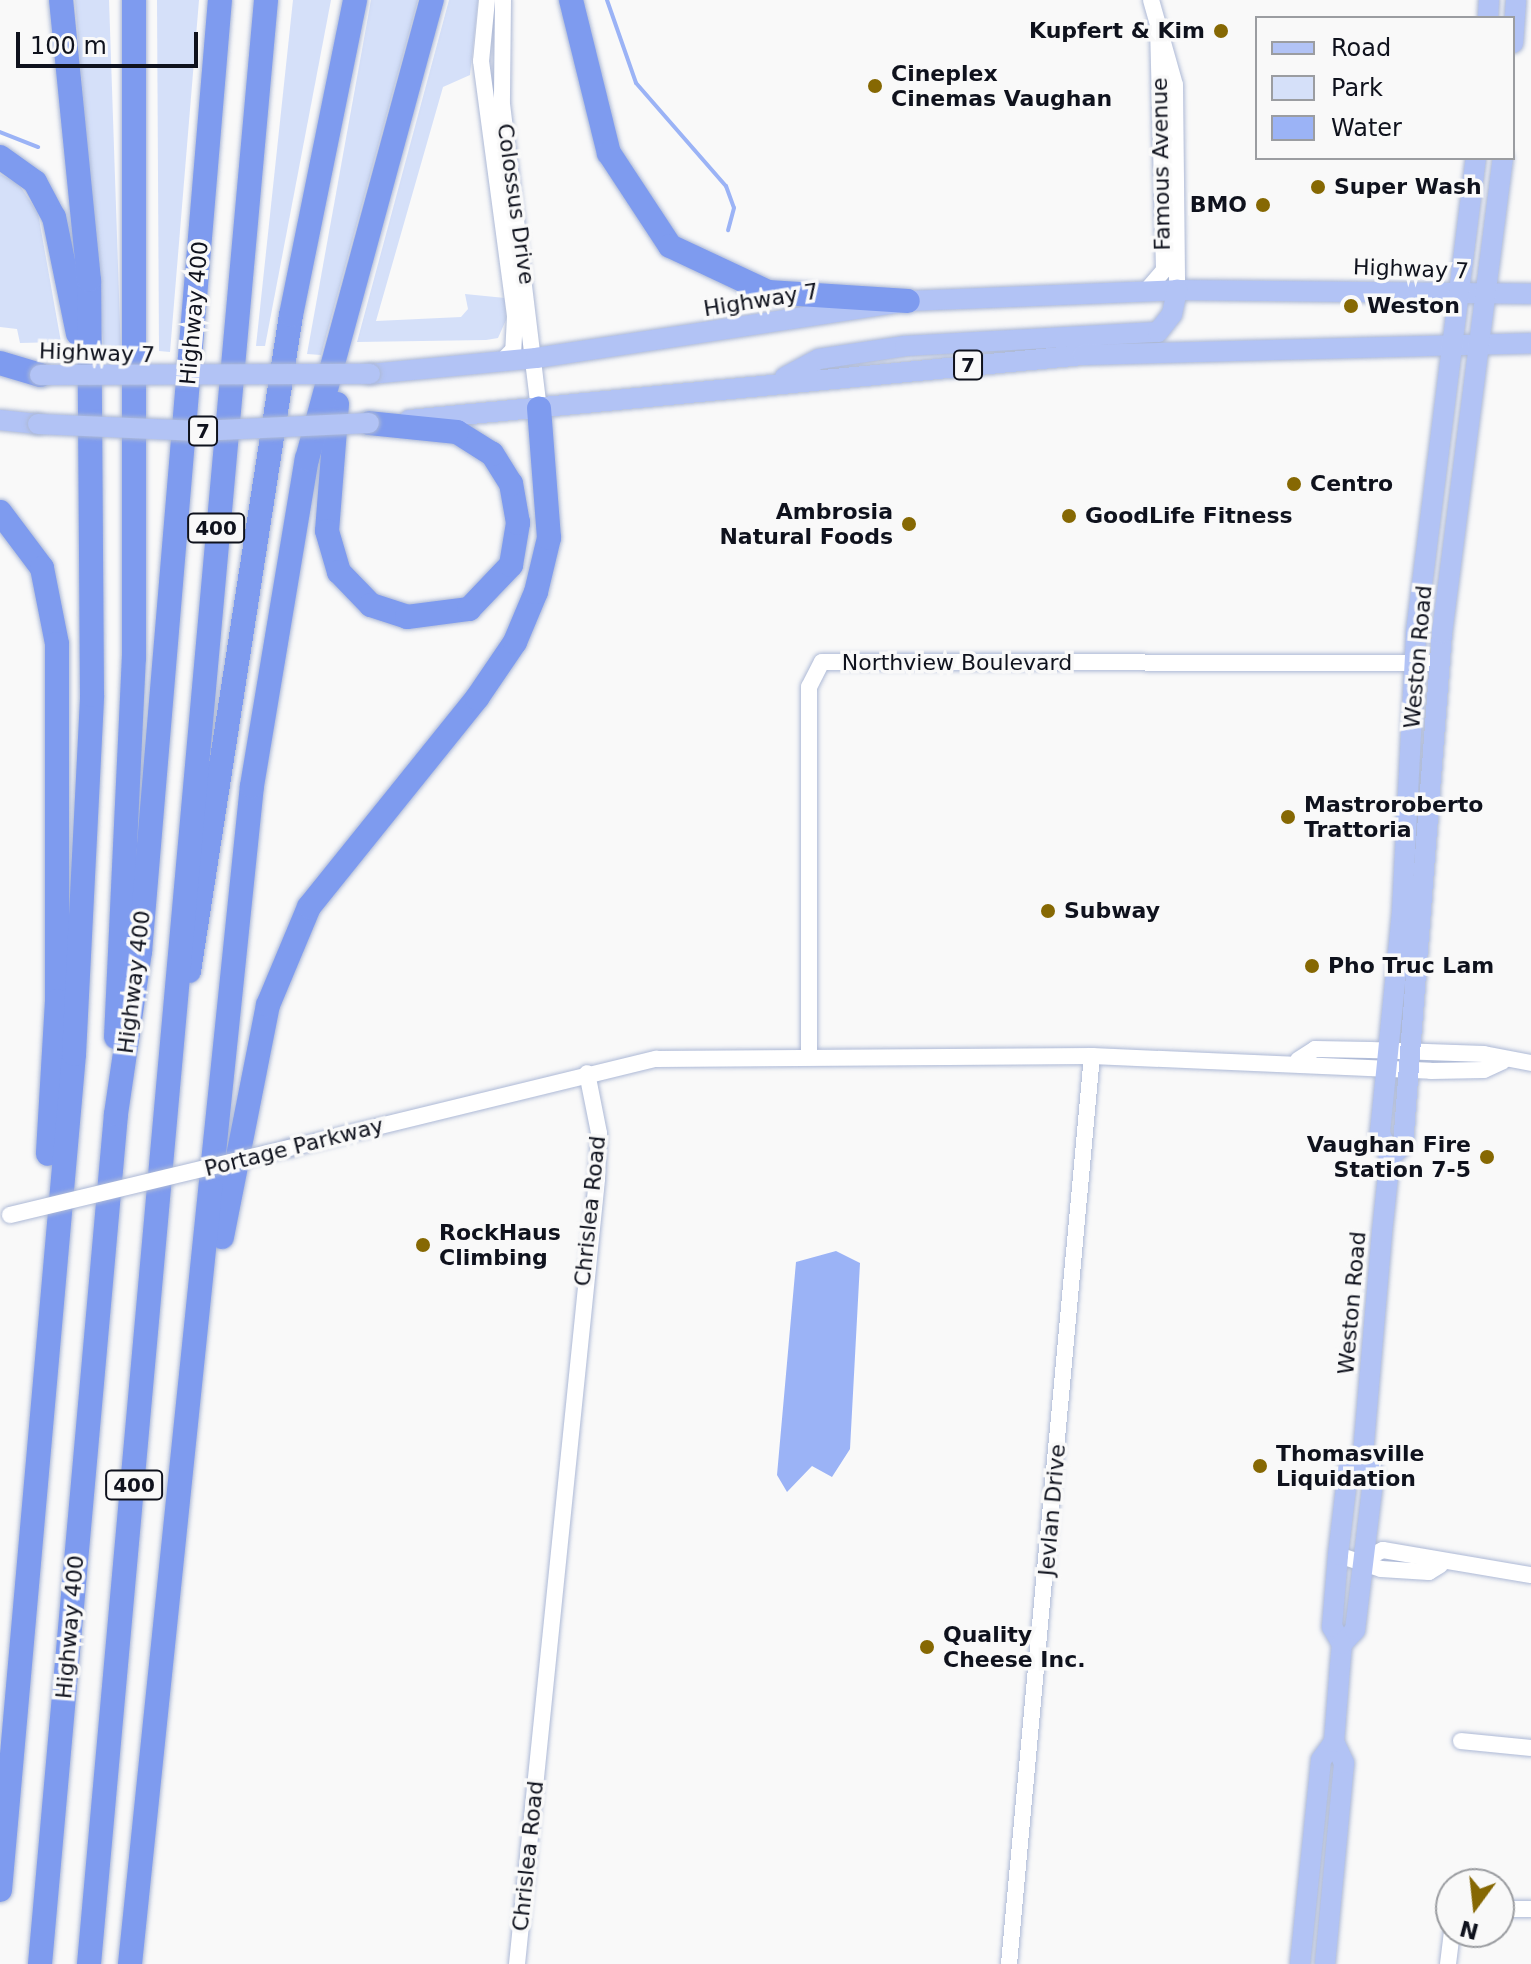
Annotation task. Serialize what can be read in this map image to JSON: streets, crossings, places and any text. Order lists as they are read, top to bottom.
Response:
{
  "streets": {
    "highway": ["Highway 400", "400"],
    "main road": ["Highway 7", "7", "Weston Road"],
    "street": [
      "Famous Avenue",
      "Colossus Drive",
      "Northview Boulevard",
      "Portage Parkway",
      "Chrislea Road",
      "Jevlan Drive"
    ]
  },
  "crossings": [
    ["Famous Avenue", "Highway 7"],
    ["Colossus Drive", "Highway 7"],
    ["Colossus Drive", "7"],
    ["Highway 7", "Weston Road"],
    ["7", "Weston Road"],
    ["Weston Road", "Northview Boulevard"],
    ["Portage Parkway", "Chrislea Road"]
  ],
  "places": [
    "Kupfert & Kim",
    "Cineplex Cinemas Vaughan",
    "Super Wash",
    "BMO",
    "Weston",
    "Centro",
    "GoodLife Fitness",
    "Ambrosia Natural Foods",
    "Mastroroberto Trattoria",
    "Subway",
    "Pho Truc Lam",
    "Vaughan Fire Station 7-5",
    "RockHaus Climbing",
    "Thomasville Liquidation",
    "Quality Cheese Inc."
  ],
  "legend": ["Road", "Park", "Water"],
  "scale_bar": "100 m",
  "north": "bottom"
}
